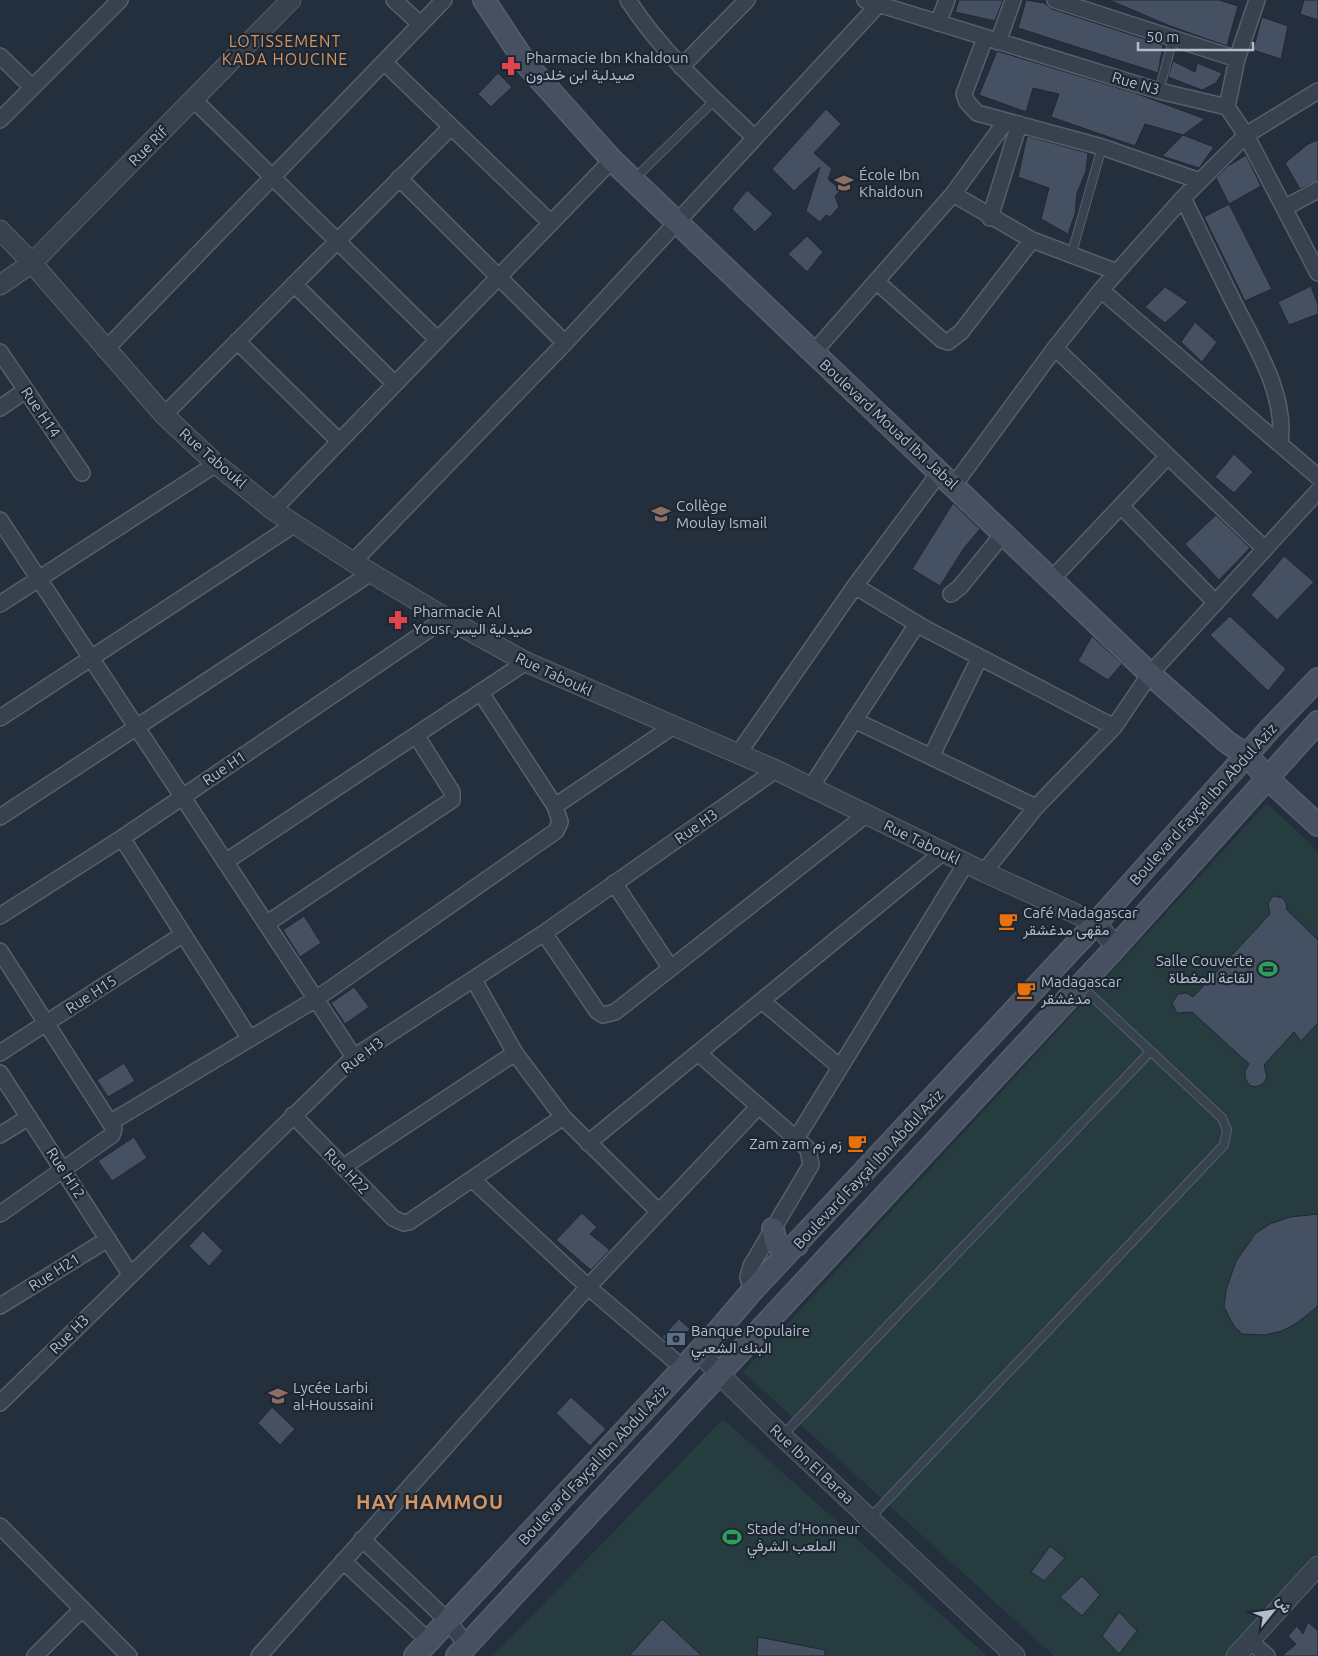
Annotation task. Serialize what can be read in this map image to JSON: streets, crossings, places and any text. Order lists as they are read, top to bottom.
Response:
{
  "streets": {
    "main road": ["Boulevard Mouad Ibn Jabal", "Boulevard Fayçal Ibn Abdul Aziz"],
    "street": [
      "Rue N3",
      "Rue Rif",
      "Rue H14",
      "Rue Taboukl",
      "Rue H1",
      "Rue H3",
      "Rue H15",
      "Rue H22",
      "Rue H12",
      "Rue H21",
      "Rue Ibn El Baraa"
    ]
  },
  "crossings": [
    ["Rue Rif", "Rue Taboukl"],
    ["Boulevard Mouad Ibn Jabal", "Boulevard Fayçal Ibn Abdul Aziz"],
    ["Rue Taboukl", "Rue H1"],
    ["Rue Taboukl", "Boulevard Fayçal Ibn Abdul Aziz"],
    ["Rue Taboukl", "Rue H3"],
    ["Boulevard Fayçal Ibn Abdul Aziz", "Rue Ibn El Baraa"],
    ["Rue H3", "Rue H22"],
    ["Rue H3", "Rue H12"],
    ["Rue H12", "Rue H21"]
  ],
  "districts": ["LOTISSEMENT KADA HOUCINE", "HAY HAMMOU"],
  "places": {
    "pharmacy": ["Pharmacie Ibn Khaldoun صيدلية ابن خلدون", "Pharmacie Al Yousr صيدلية اليسر"],
    "school or university": ["École Ibn Khaldoun", "Collège Moulay Ismail", "Lycée Larbi al-Houssaini"],
    "cafe": ["Café Madagascar مقهى مدغشقر", "Madagascar مدغشقر", "Zam zam زم زم"],
    "sports": ["Salle Couverte القاعة المغطاة", "Stade d’Honneur الملعب الشرفي"],
    "bank": ["Banque Populaire البنك الشعبي"]
  },
  "scale_bar": "50 m",
  "north": "top right"
}
